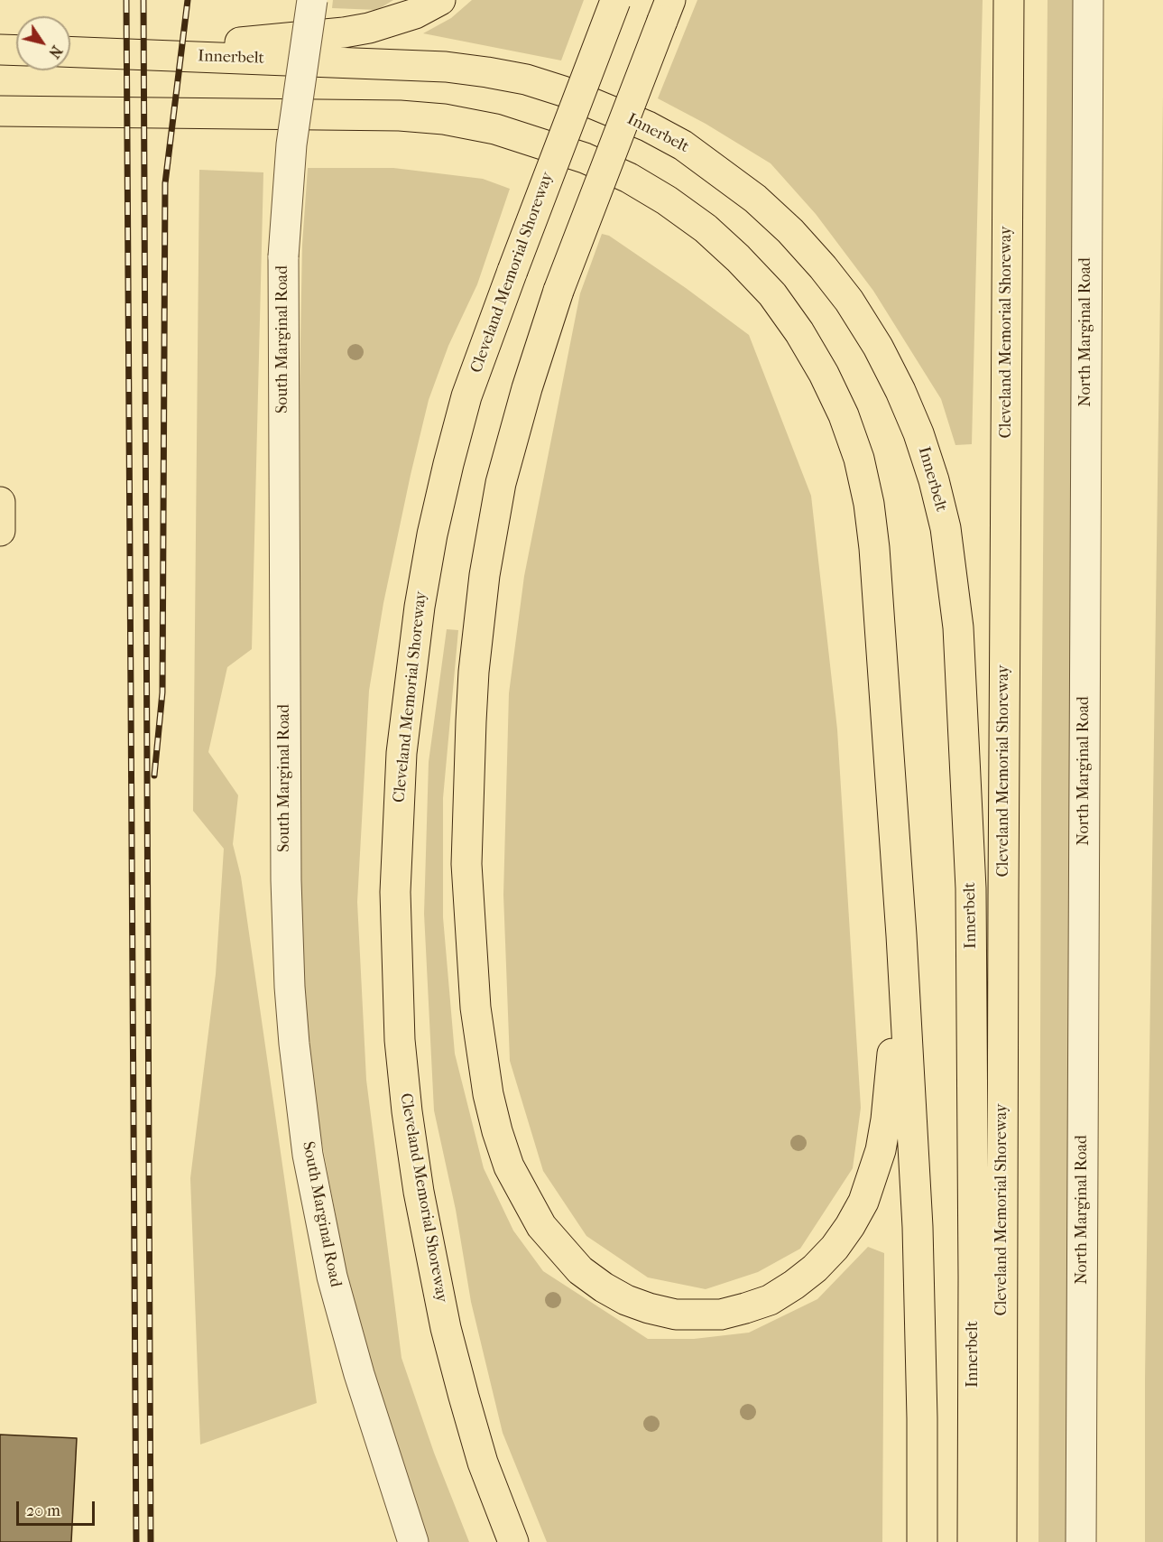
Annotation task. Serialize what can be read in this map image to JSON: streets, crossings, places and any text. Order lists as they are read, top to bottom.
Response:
{
  "streets": {
    "highway": ["Innerbelt", "Cleveland Memorial Shoreway"],
    "street": ["North Marginal Road", "South Marginal Road"]
  },
  "scale_bar": "20 m",
  "north": "bottom right"
}
